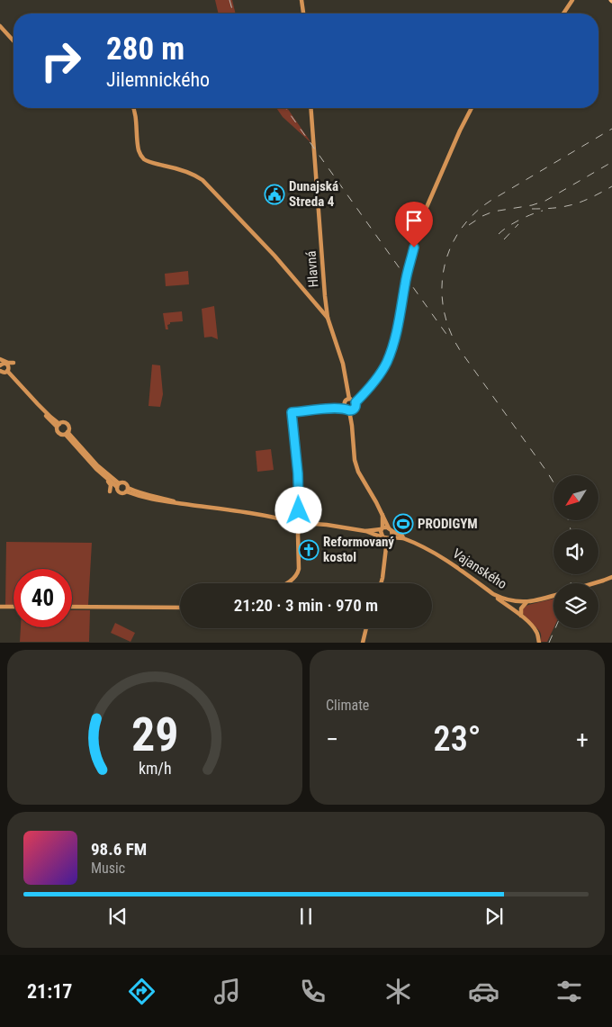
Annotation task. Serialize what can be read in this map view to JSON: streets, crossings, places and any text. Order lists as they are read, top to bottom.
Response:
{
  "streets": {
    "main road": ["Hlavná", "Vajanského"]
  },
  "places": {
    "public building": ["Dunajská Streda 4"],
    "sports": ["PRODIGYM"],
    "church": ["Reformovaný kostol"]
  },
  "north": "bottom left",
  "page": {
    "turn": ["280 m", "Jilemnického"],
    "limit": "40",
    "trip": "21:20 · 3 min · 970 m",
    "tile": "Climate",
    "heat": ["−", "23°", "+"],
    "song": ["98.6 FM", "Music"],
    "tabs": "21:17",
    "gauge": ["29", "km/h"]
  }
}
